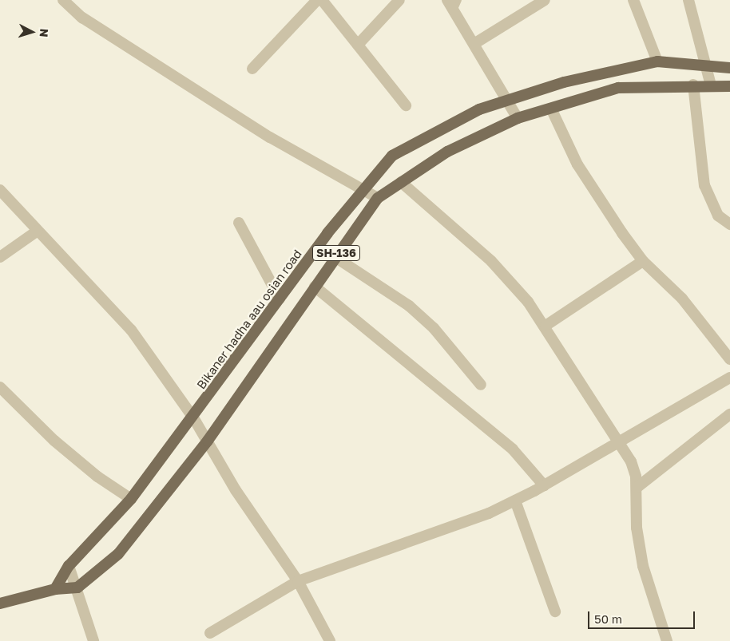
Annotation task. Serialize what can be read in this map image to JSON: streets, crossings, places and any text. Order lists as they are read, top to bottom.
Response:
{
  "streets": {
    "main road": ["SH-136", "Bikaner hadha aau osian road"]
  },
  "scale_bar": "50 m",
  "north": "right"
}
